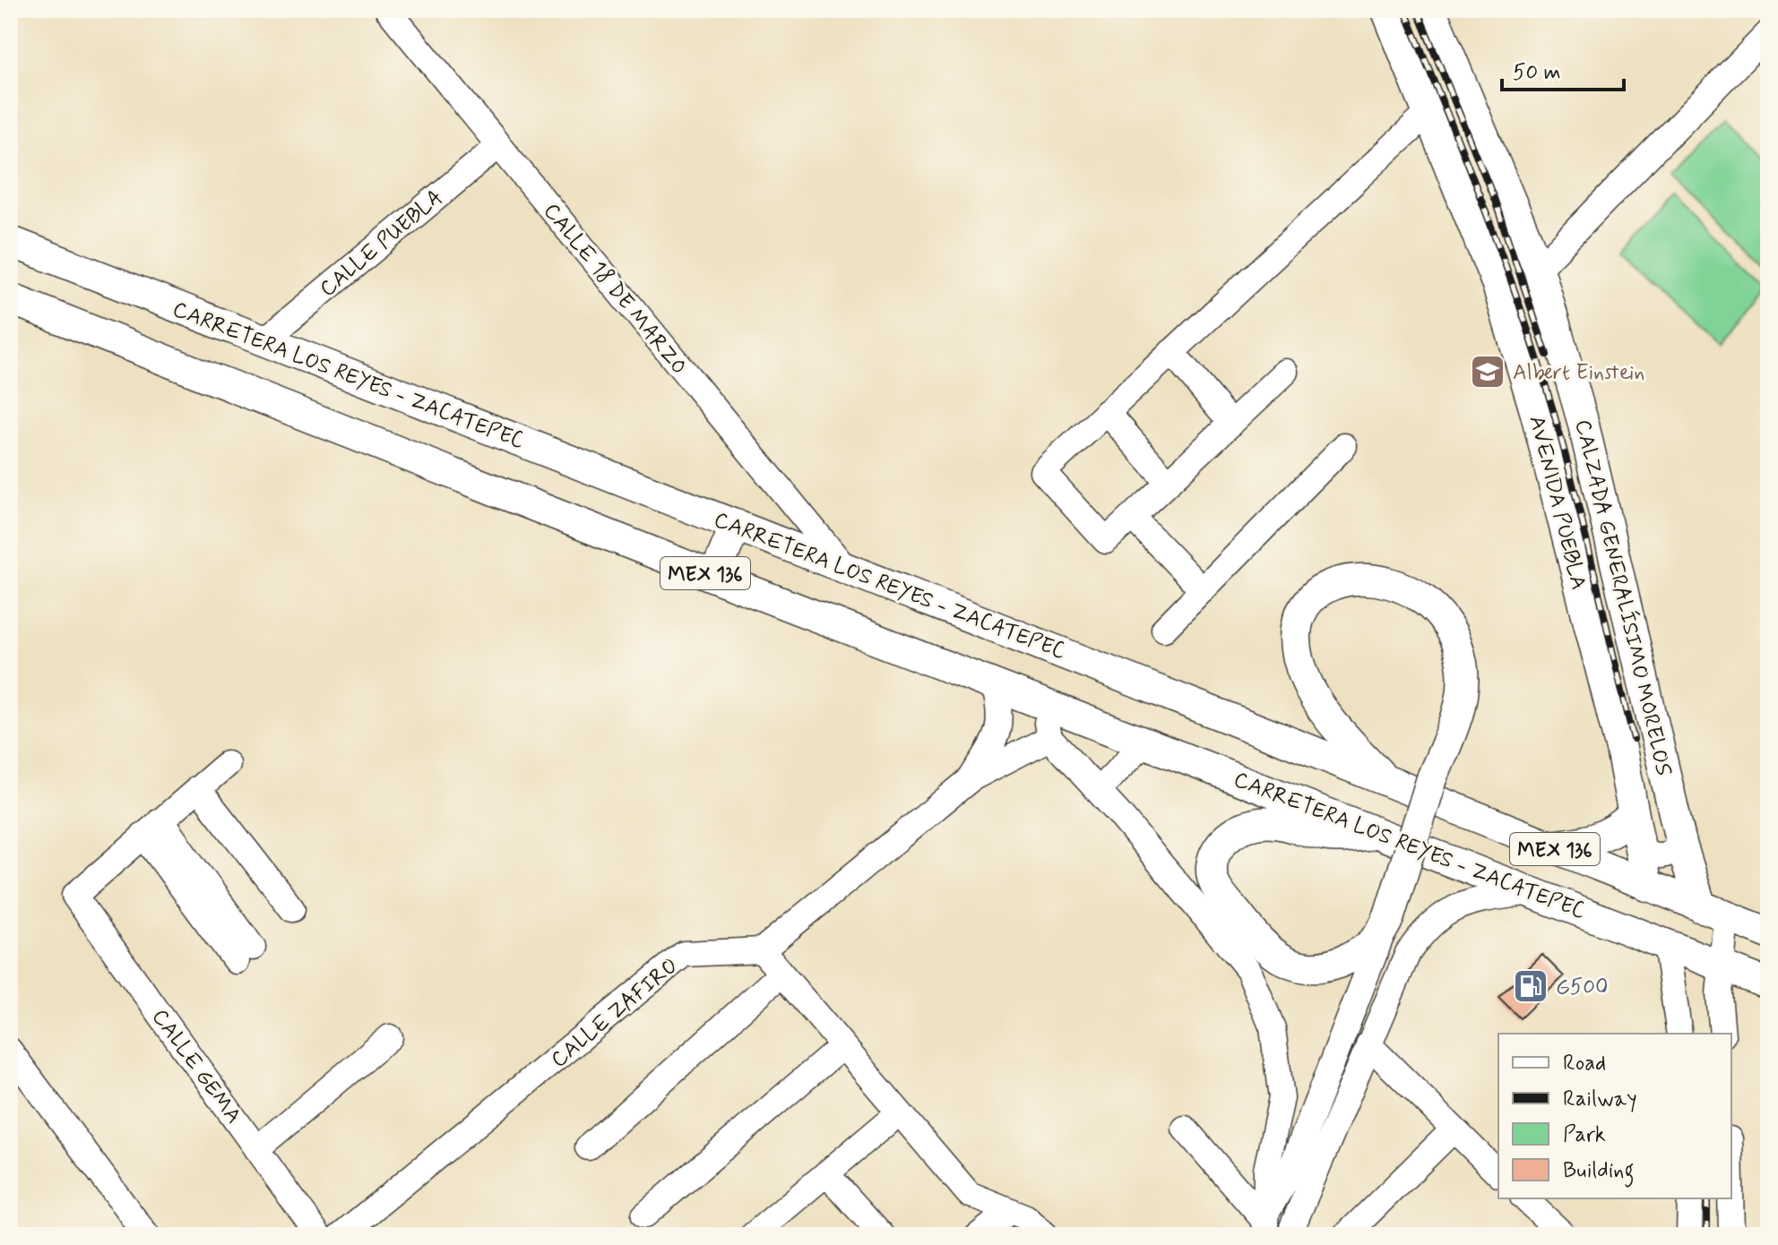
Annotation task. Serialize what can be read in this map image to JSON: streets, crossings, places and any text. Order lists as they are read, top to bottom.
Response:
{
  "streets": {
    "main road": [
      "CARRETERA LOS REYES - ZACATEPEC",
      "AVENIDA PUEBLA",
      "MEX 136",
      "CALZADA GENERALÍSIMO MORELOS"
    ],
    "street": [
      "CALLE PUEBLA",
      "CALLE 18 DE MARZO",
      "CALLE ZAFIRO",
      "CALLE GEMA"
    ]
  },
  "crossings": [
    ["CALLE PUEBLA", "CALLE 18 DE MARZO"],
    ["CALLE PUEBLA", "CARRETERA LOS REYES - ZACATEPEC"],
    ["CALLE 18 DE MARZO", "CARRETERA LOS REYES - ZACATEPEC"],
    ["CARRETERA LOS REYES - ZACATEPEC", "AVENIDA PUEBLA"],
    ["CARRETERA LOS REYES - ZACATEPEC", "CALZADA GENERALÍSIMO MORELOS"],
    ["CALLE ZAFIRO", "CALLE GEMA"]
  ],
  "places": {
    "school or university": ["Albert Einstein"],
    "fuel station": ["G500"]
  },
  "legend": [
    "Road",
    "Railway",
    "Park",
    "Building"
  ],
  "scale_bar": "50 m"
}
